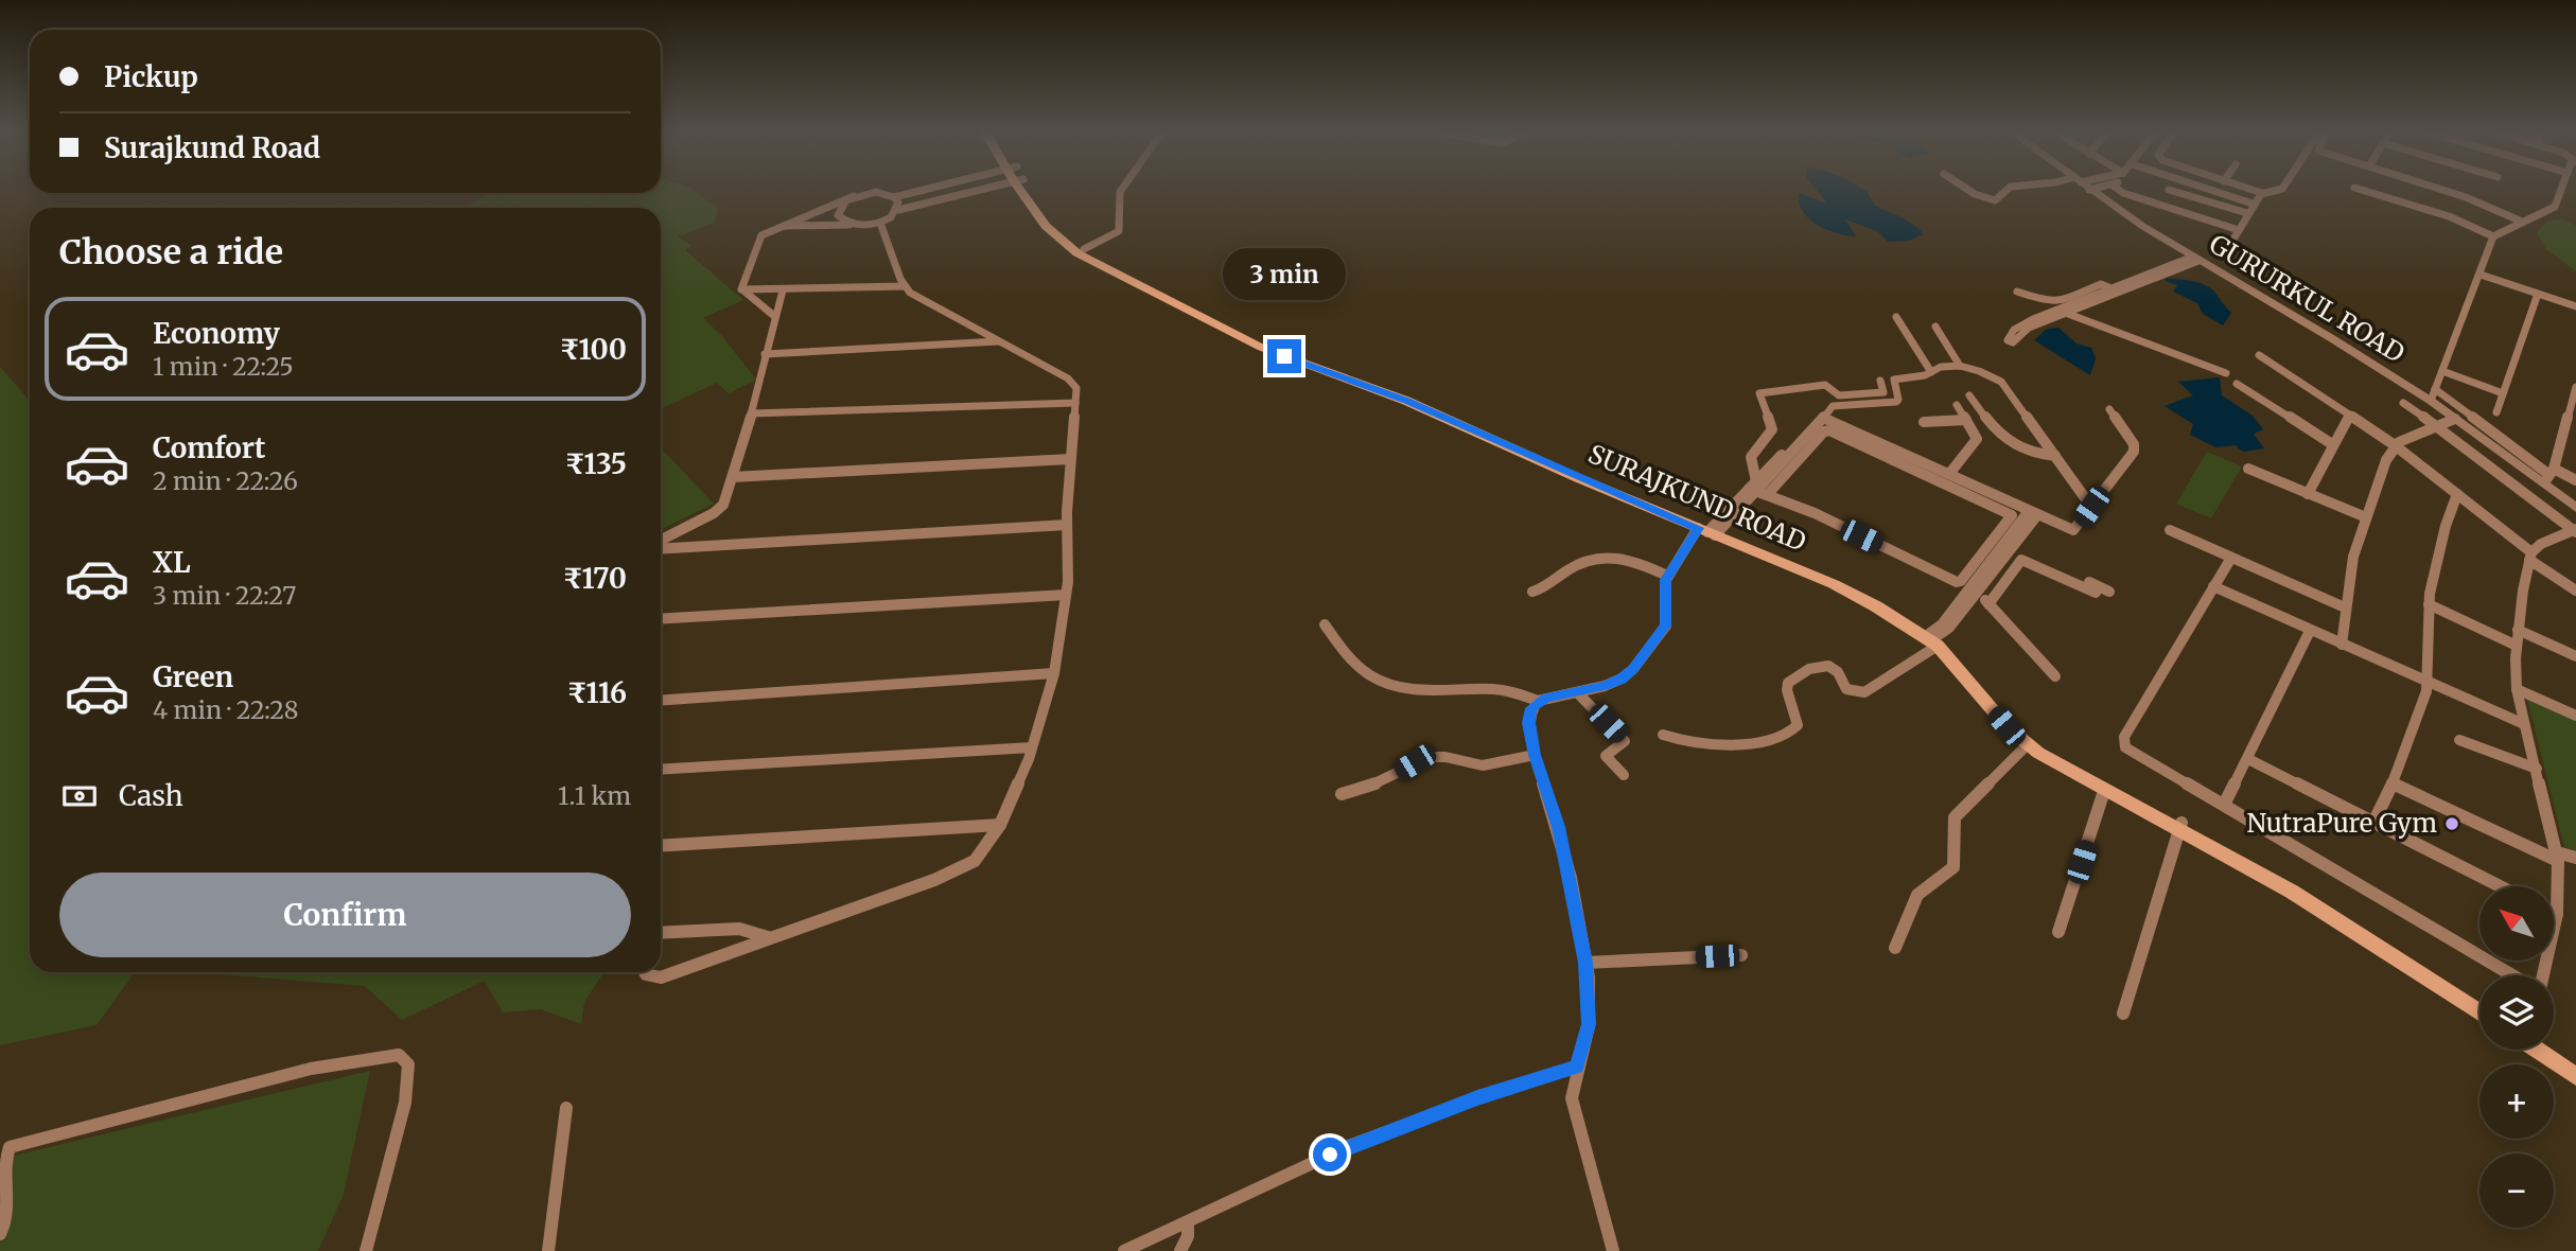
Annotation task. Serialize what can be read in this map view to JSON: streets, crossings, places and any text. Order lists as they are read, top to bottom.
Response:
{
  "streets": {
    "main road": ["SURAJKUND ROAD"],
    "street": ["GURURKUL ROAD"]
  },
  "places": ["NutraPure Gym"],
  "north": "top left",
  "page": {
    "banner": ["Pickup", "Surajkund Road"],
    "heading": "Choose a ride",
    "bubble": "3 min",
    "list": [
      {
        "name": "Economy",
        "note": "1 min · 22:25",
        "value": "₹100"
      },
      {
        "name": "Comfort",
        "note": "2 min · 22:26",
        "value": "₹135"
      },
      {
        "name": "XL",
        "note": "3 min · 22:27",
        "value": "₹170"
      },
      {
        "name": "Green",
        "note": "4 min · 22:28",
        "value": "₹116"
      }
    ],
    "pay": ["Cash", "1.1 km"],
    "buttons": "Confirm",
    "map_buttons": ["+", "−"]
  }
}
